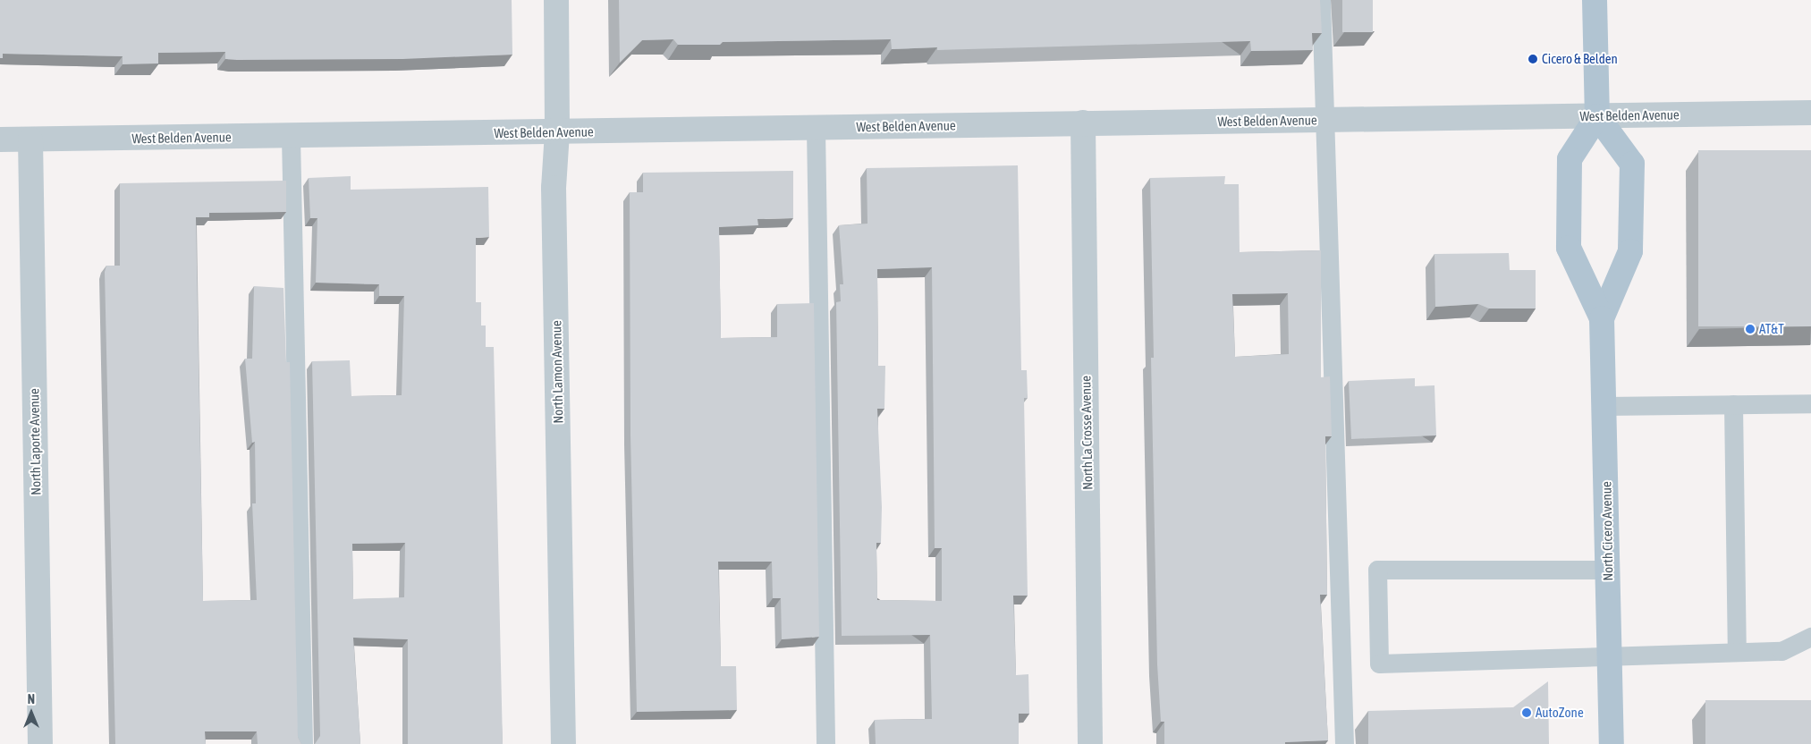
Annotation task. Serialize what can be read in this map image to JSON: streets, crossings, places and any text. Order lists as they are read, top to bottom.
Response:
{
  "streets": {
    "main road": ["North Cicero Avenue"],
    "street": [
      "West Belden Avenue",
      "North Lamon Avenue",
      "North La Crosse Avenue",
      "North Laporte Avenue"
    ]
  },
  "crossings": [
    ["West Belden Avenue", "North Lamon Avenue"],
    ["West Belden Avenue", "North La Crosse Avenue"],
    ["West Belden Avenue", "North Laporte Avenue"],
    ["West Belden Avenue", "North Cicero Avenue"]
  ],
  "places": ["Cicero & Belden", "AT&T", "AutoZone"],
  "north": "top"
}
